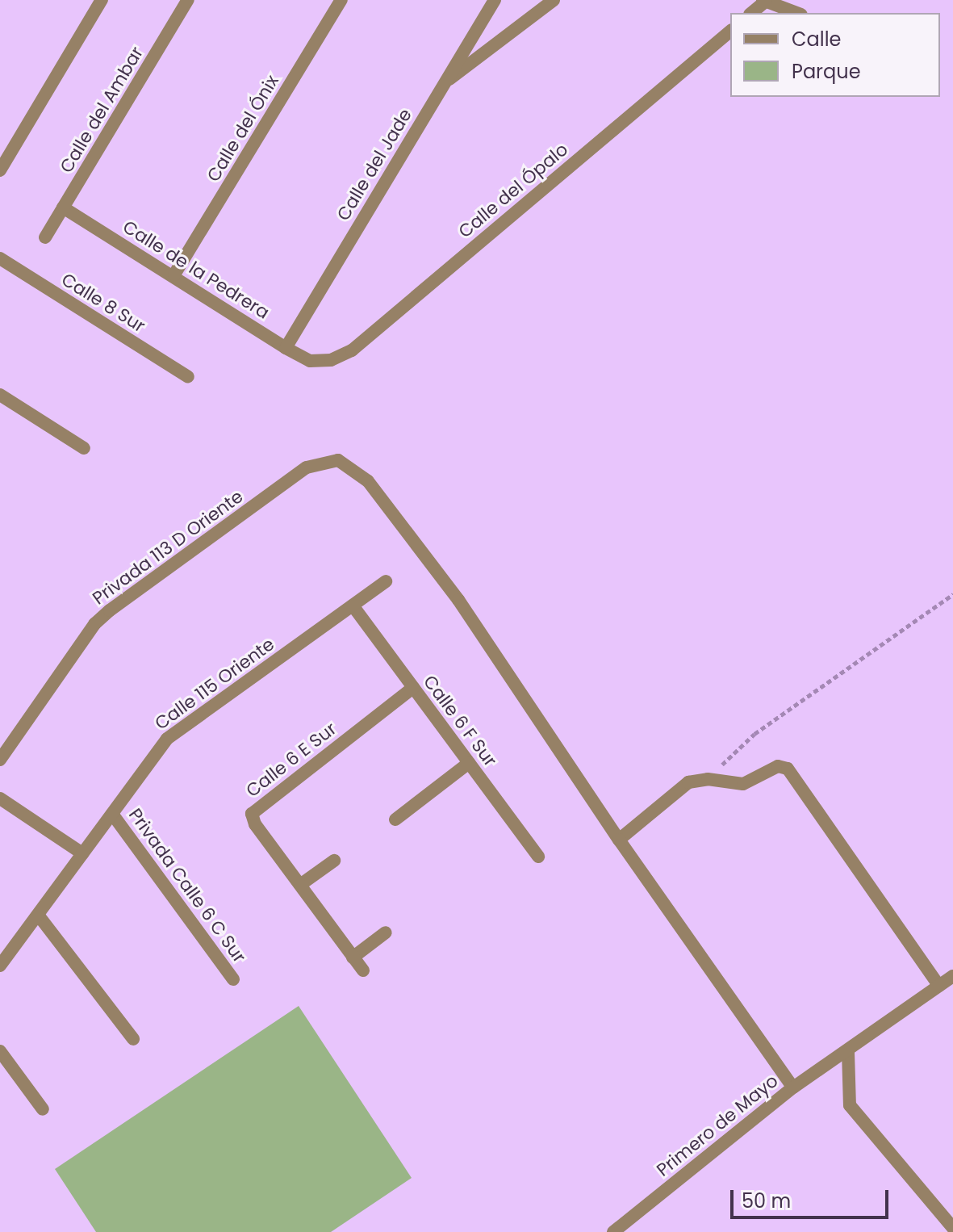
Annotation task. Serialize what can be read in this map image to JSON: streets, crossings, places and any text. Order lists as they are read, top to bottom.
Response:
{
  "streets": {
    "street": [
      "Calle del Ambar",
      "Calle del Ónix",
      "Calle del Jade",
      "Calle del Ópalo",
      "Calle de la Pedrera",
      "Calle 8 Sur",
      "Privada 113 D Oriente",
      "Calle 115 Oriente",
      "Calle 6 F Sur",
      "Calle 6 E Sur",
      "Privada Calle 6 C Sur",
      "Primero de Mayo"
    ]
  },
  "crossings": [
    ["Calle del Ambar", "Calle de la Pedrera"],
    ["Calle del Ónix", "Calle de la Pedrera"],
    ["Calle del Jade", "Calle de la Pedrera"],
    ["Calle del Ópalo", "Calle de la Pedrera"],
    ["Calle 115 Oriente", "Calle 6 F Sur"],
    ["Calle 115 Oriente", "Privada Calle 6 C Sur"],
    ["Calle 6 F Sur", "Calle 6 E Sur"]
  ],
  "legend": ["Calle", "Parque"],
  "scale_bar": "50 m"
}
